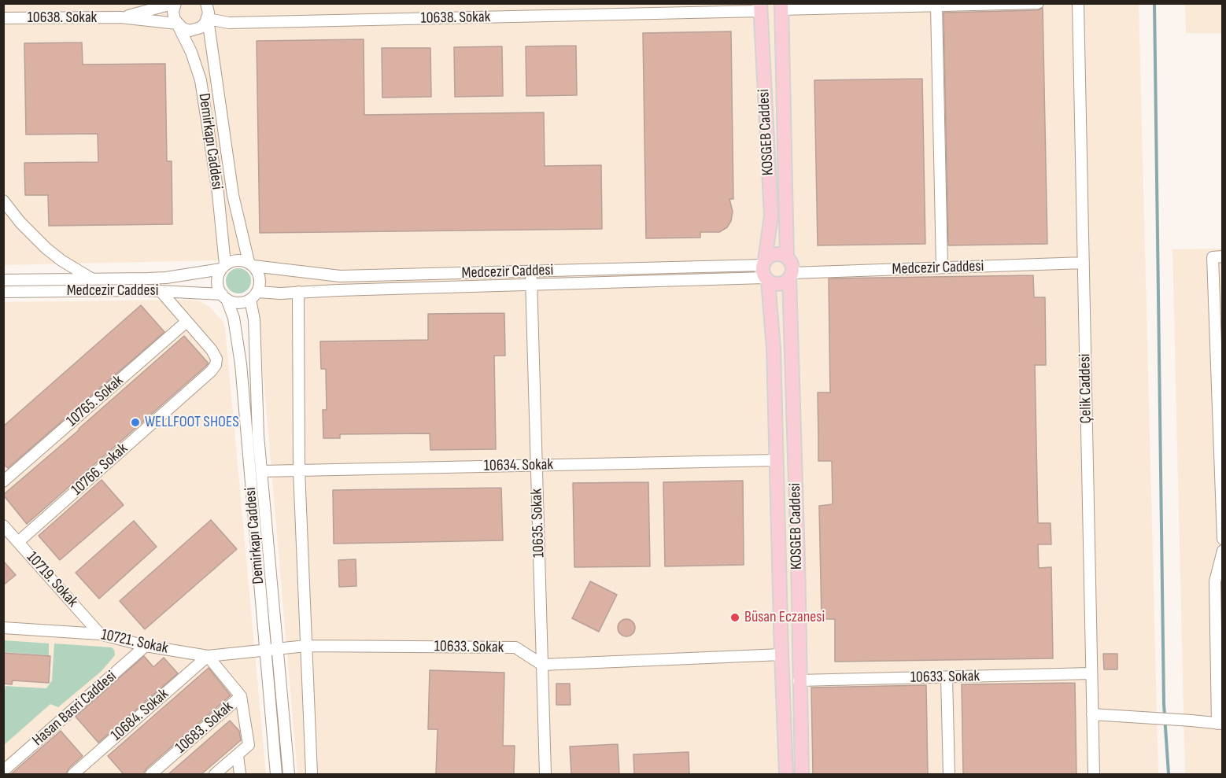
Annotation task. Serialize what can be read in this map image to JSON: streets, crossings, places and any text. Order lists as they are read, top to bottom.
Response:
{
  "streets": {
    "main road": ["KOSGEB Caddesi"],
    "street": [
      "10638. Sokak",
      "Demirkapı Caddesi",
      "Medcezir Caddesi",
      "Çelik Caddesi",
      "10765. Sokak",
      "10634. Sokak",
      "10766. Sokak",
      "10635. Sokak",
      "10719. Sokak",
      "10721. Sokak",
      "10633. Sokak",
      "Hasan Basri Caddesi",
      "10684. Sokak",
      "10683. Sokak"
    ]
  },
  "crossings": [
    ["10638. Sokak", "KOSGEB Caddesi"],
    ["10638. Sokak", "Demirkapı Caddesi"],
    ["KOSGEB Caddesi", "Medcezir Caddesi"],
    ["KOSGEB Caddesi", "10634. Sokak"],
    ["KOSGEB Caddesi", "10633. Sokak"],
    ["Demirkapı Caddesi", "Medcezir Caddesi"],
    ["Demirkapı Caddesi", "10634. Sokak"],
    ["Demirkapı Caddesi", "10721. Sokak"],
    ["Demirkapı Caddesi", "10633. Sokak"],
    ["Medcezir Caddesi", "Çelik Caddesi"],
    ["Medcezir Caddesi", "10766. Sokak"],
    ["Medcezir Caddesi", "10635. Sokak"],
    ["Çelik Caddesi", "10633. Sokak"],
    ["10765. Sokak", "10766. Sokak"],
    ["10634. Sokak", "10635. Sokak"],
    ["10766. Sokak", "10719. Sokak"],
    ["10635. Sokak", "10633. Sokak"],
    ["10719. Sokak", "10721. Sokak"],
    ["10721. Sokak", "10633. Sokak"],
    ["10721. Sokak", "Hasan Basri Caddesi"],
    ["10721. Sokak", "10684. Sokak"],
    ["10721. Sokak", "10683. Sokak"],
    ["10684. Sokak", "10683. Sokak"]
  ],
  "places": ["WELLFOOT SHOES", "Büsan Eczanesi"]
}
